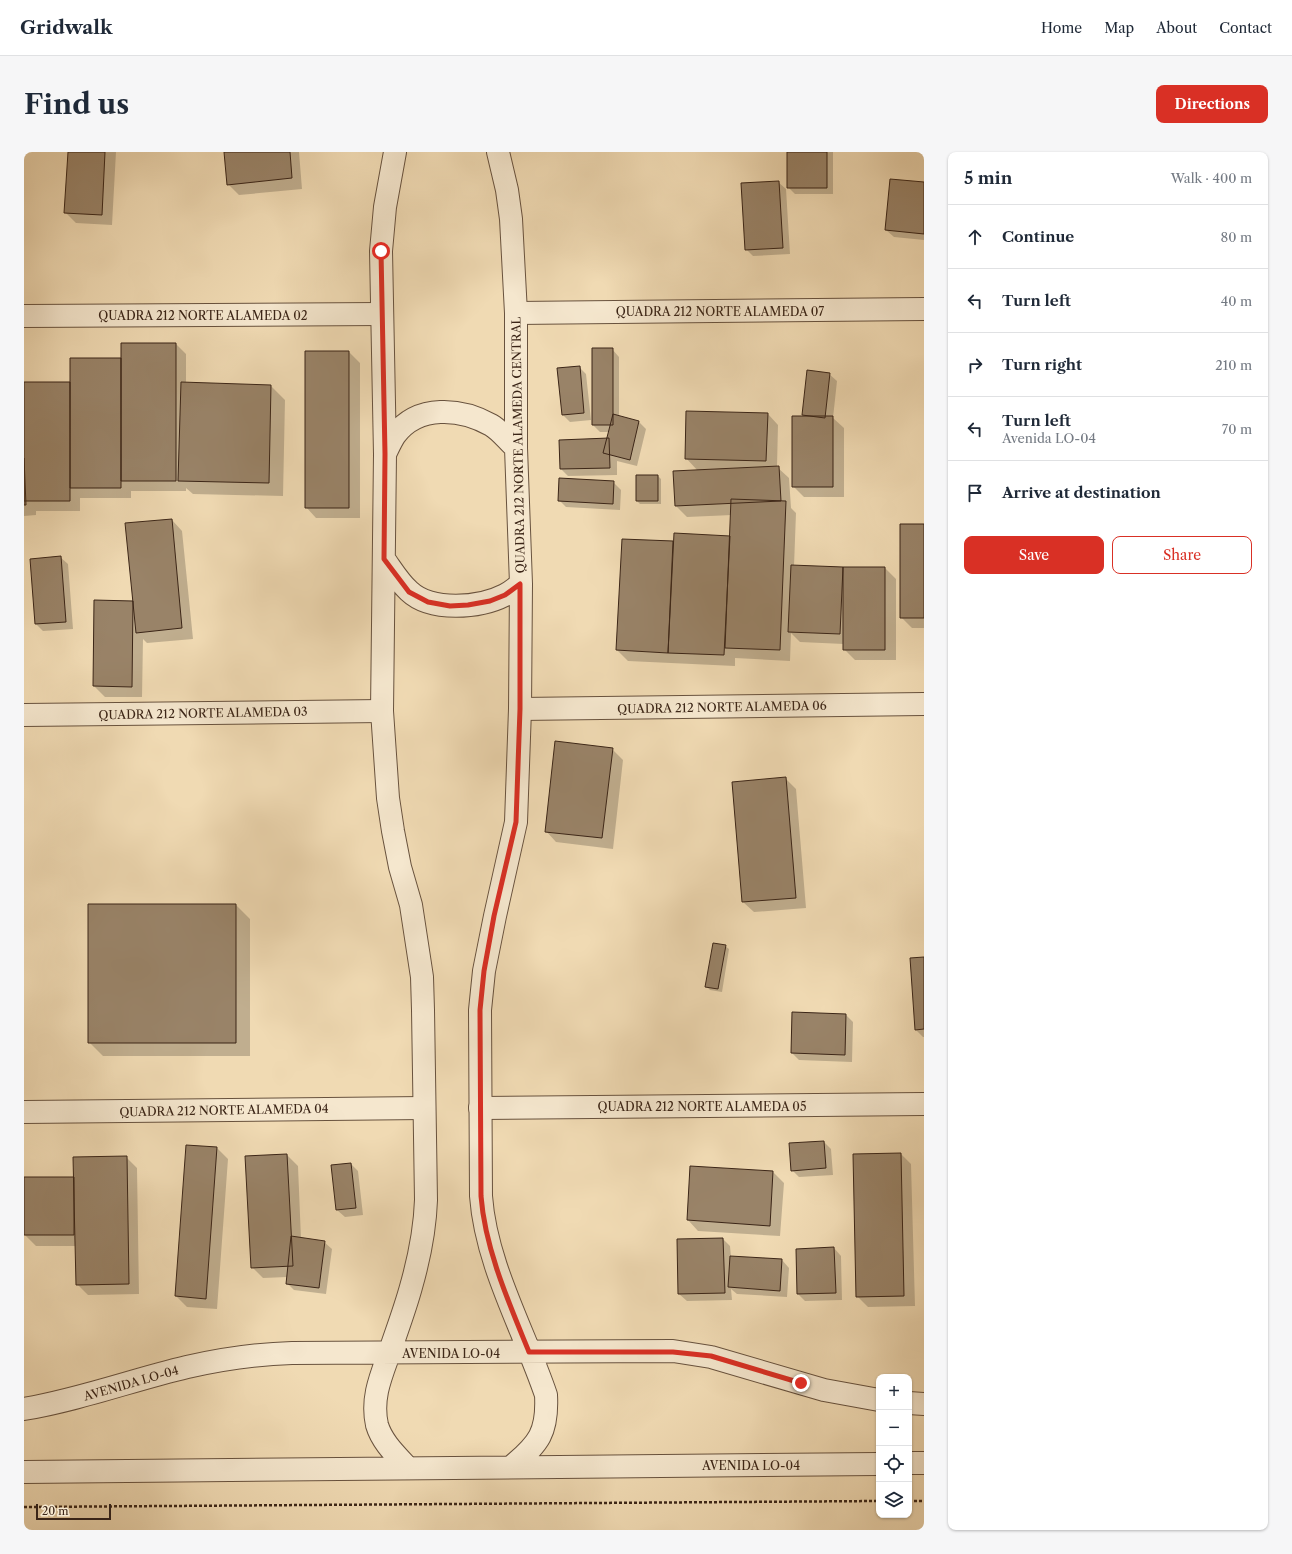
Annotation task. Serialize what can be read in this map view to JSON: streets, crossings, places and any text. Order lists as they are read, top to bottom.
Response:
{
  "streets": {
    "street": [
      "QUADRA 212 NORTE ALAMEDA 07",
      "QUADRA 212 NORTE ALAMEDA 02",
      "QUADRA 212 NORTE ALAMEDA CENTRAL",
      "QUADRA 212 NORTE ALAMEDA 06",
      "QUADRA 212 NORTE ALAMEDA 03",
      "QUADRA 212 NORTE ALAMEDA 05",
      "QUADRA 212 NORTE ALAMEDA 04",
      "AVENIDA LO-04"
    ]
  },
  "crossings": [
    ["QUADRA 212 NORTE ALAMEDA 07", "QUADRA 212 NORTE ALAMEDA CENTRAL"],
    ["QUADRA 212 NORTE ALAMEDA CENTRAL", "QUADRA 212 NORTE ALAMEDA 06"],
    ["QUADRA 212 NORTE ALAMEDA CENTRAL", "QUADRA 212 NORTE ALAMEDA 05"],
    ["QUADRA 212 NORTE ALAMEDA CENTRAL", "AVENIDA LO-04"]
  ],
  "scale_bar": "20 m",
  "page": {
    "header": "Gridwalk",
    "nav": [
      "Home",
      "Map",
      "About",
      "Contact"
    ],
    "buttons": [
      "Directions",
      ["Save", "Share"]
    ],
    "title": "Find us",
    "heading": ["5 min", "Walk · 400 m"],
    "list": [
      ["Continue", "80 m"],
      ["Turn left", "40 m"],
      ["Turn right", "210 m"],
      ["Turn left", "Avenida LO-04", "70 m"],
      "Arrive at destination"
    ],
    "map_buttons": ["+", "−"],
    "scale": "20 m"
  }
}
